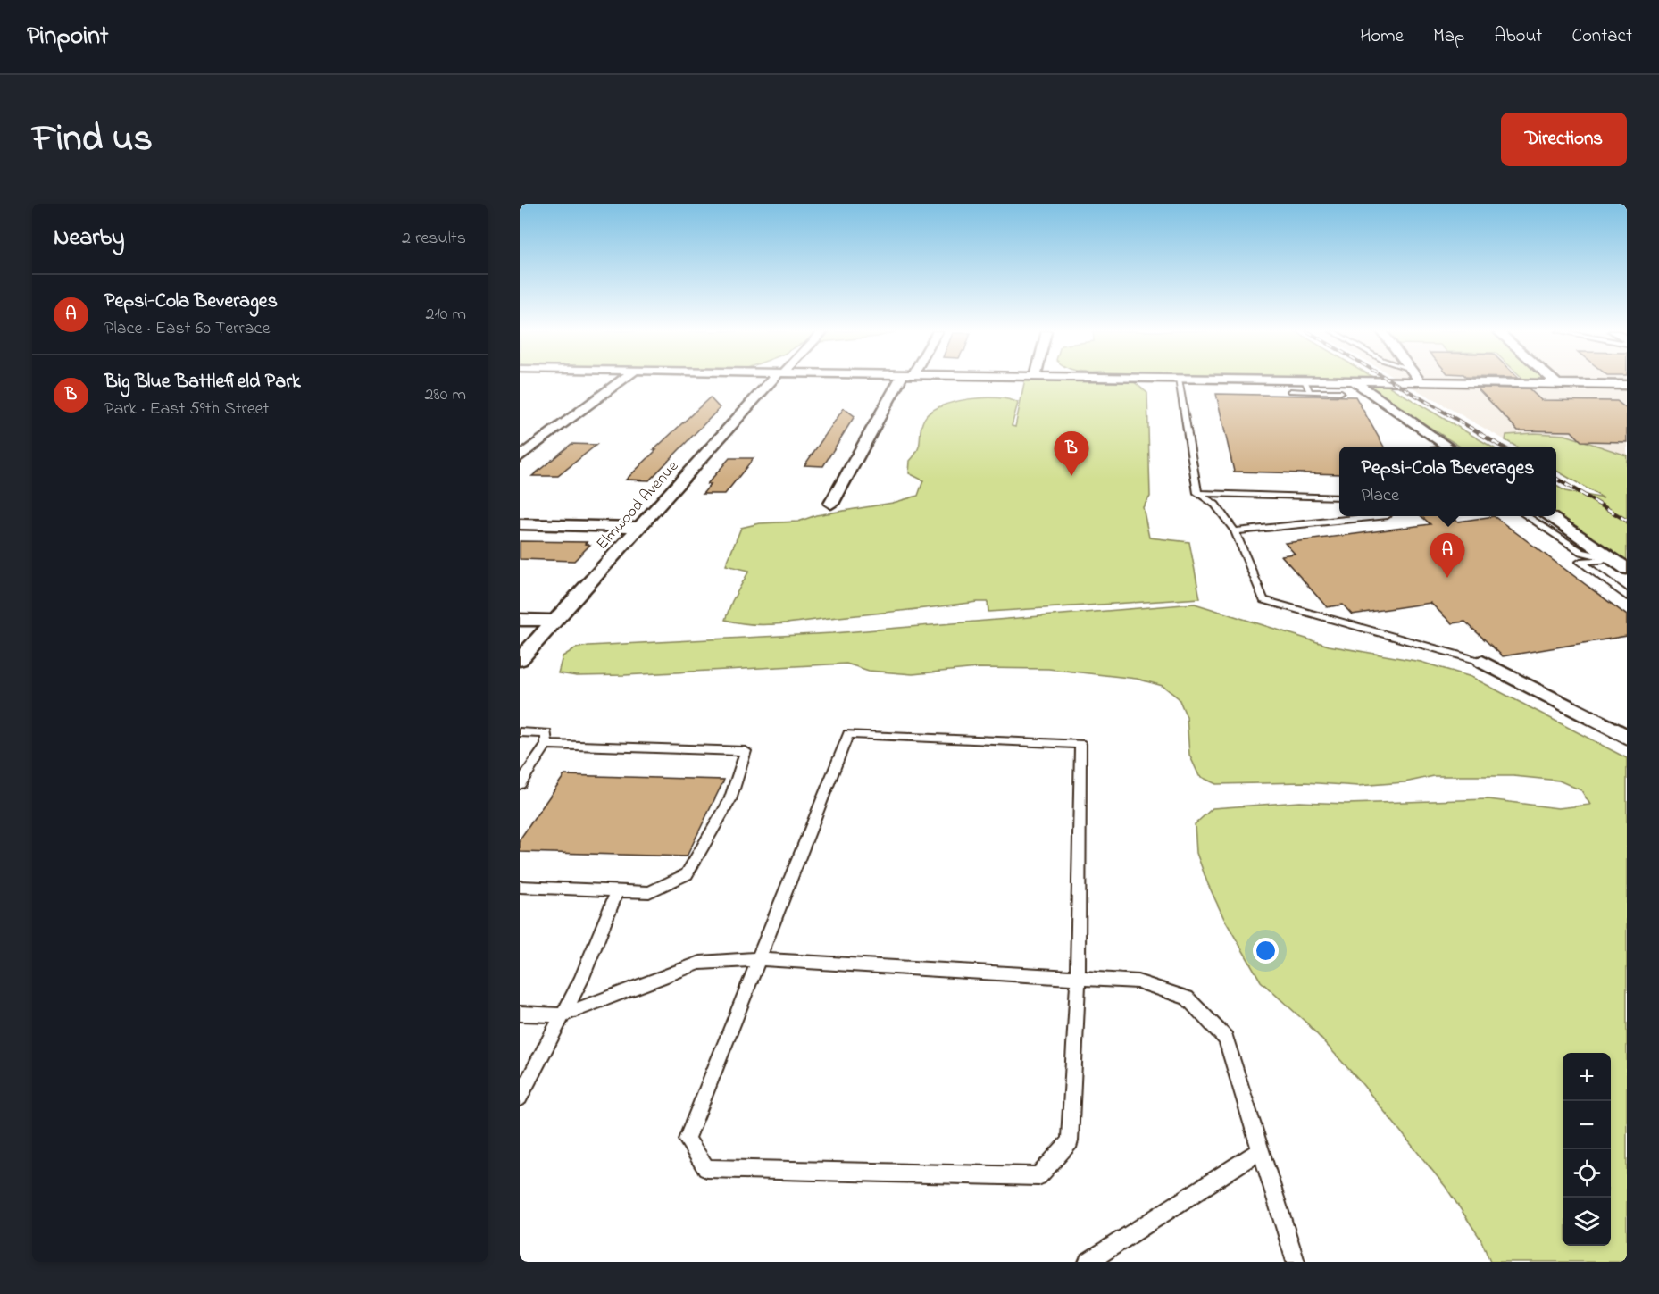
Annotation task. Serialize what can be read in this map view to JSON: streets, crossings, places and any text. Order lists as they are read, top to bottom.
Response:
{
  "streets": {
    "street": ["Elmwood Avenue"]
  },
  "page": {
    "header": "Pinpoint",
    "nav": [
      "Home",
      "Map",
      "About",
      "Contact"
    ],
    "title": "Find us",
    "buttons": "Directions",
    "heading": ["Nearby", "2 results"],
    "list": [
      {
        "mark": "A",
        "name": "Pepsi-Cola Beverages",
        "note": "Place · East 60 Terrace",
        "value": "210 m"
      },
      {
        "mark": "B",
        "name": "Big Blue Battlefield Park",
        "note": "Park · East 59th Street",
        "value": "280 m"
      }
    ],
    "pins": ["B", "A"],
    "popup": ["Pepsi-Cola Beverages", "Place"],
    "map_buttons": ["+", "−"]
  }
}
